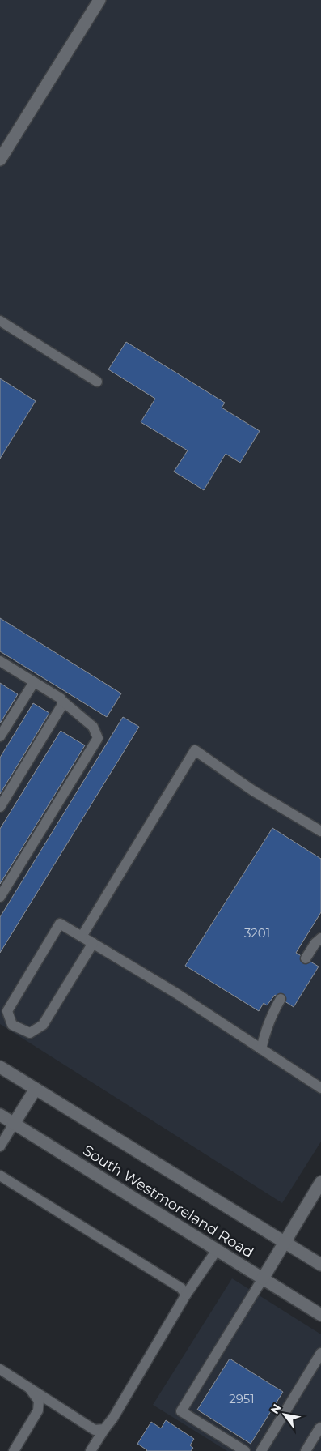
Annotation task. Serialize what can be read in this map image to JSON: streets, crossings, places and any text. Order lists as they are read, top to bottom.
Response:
{
  "streets": {
    "main road": ["South Westmoreland Road"]
  },
  "house_numbers": ["3201", "2951"],
  "north": "top left"
}
